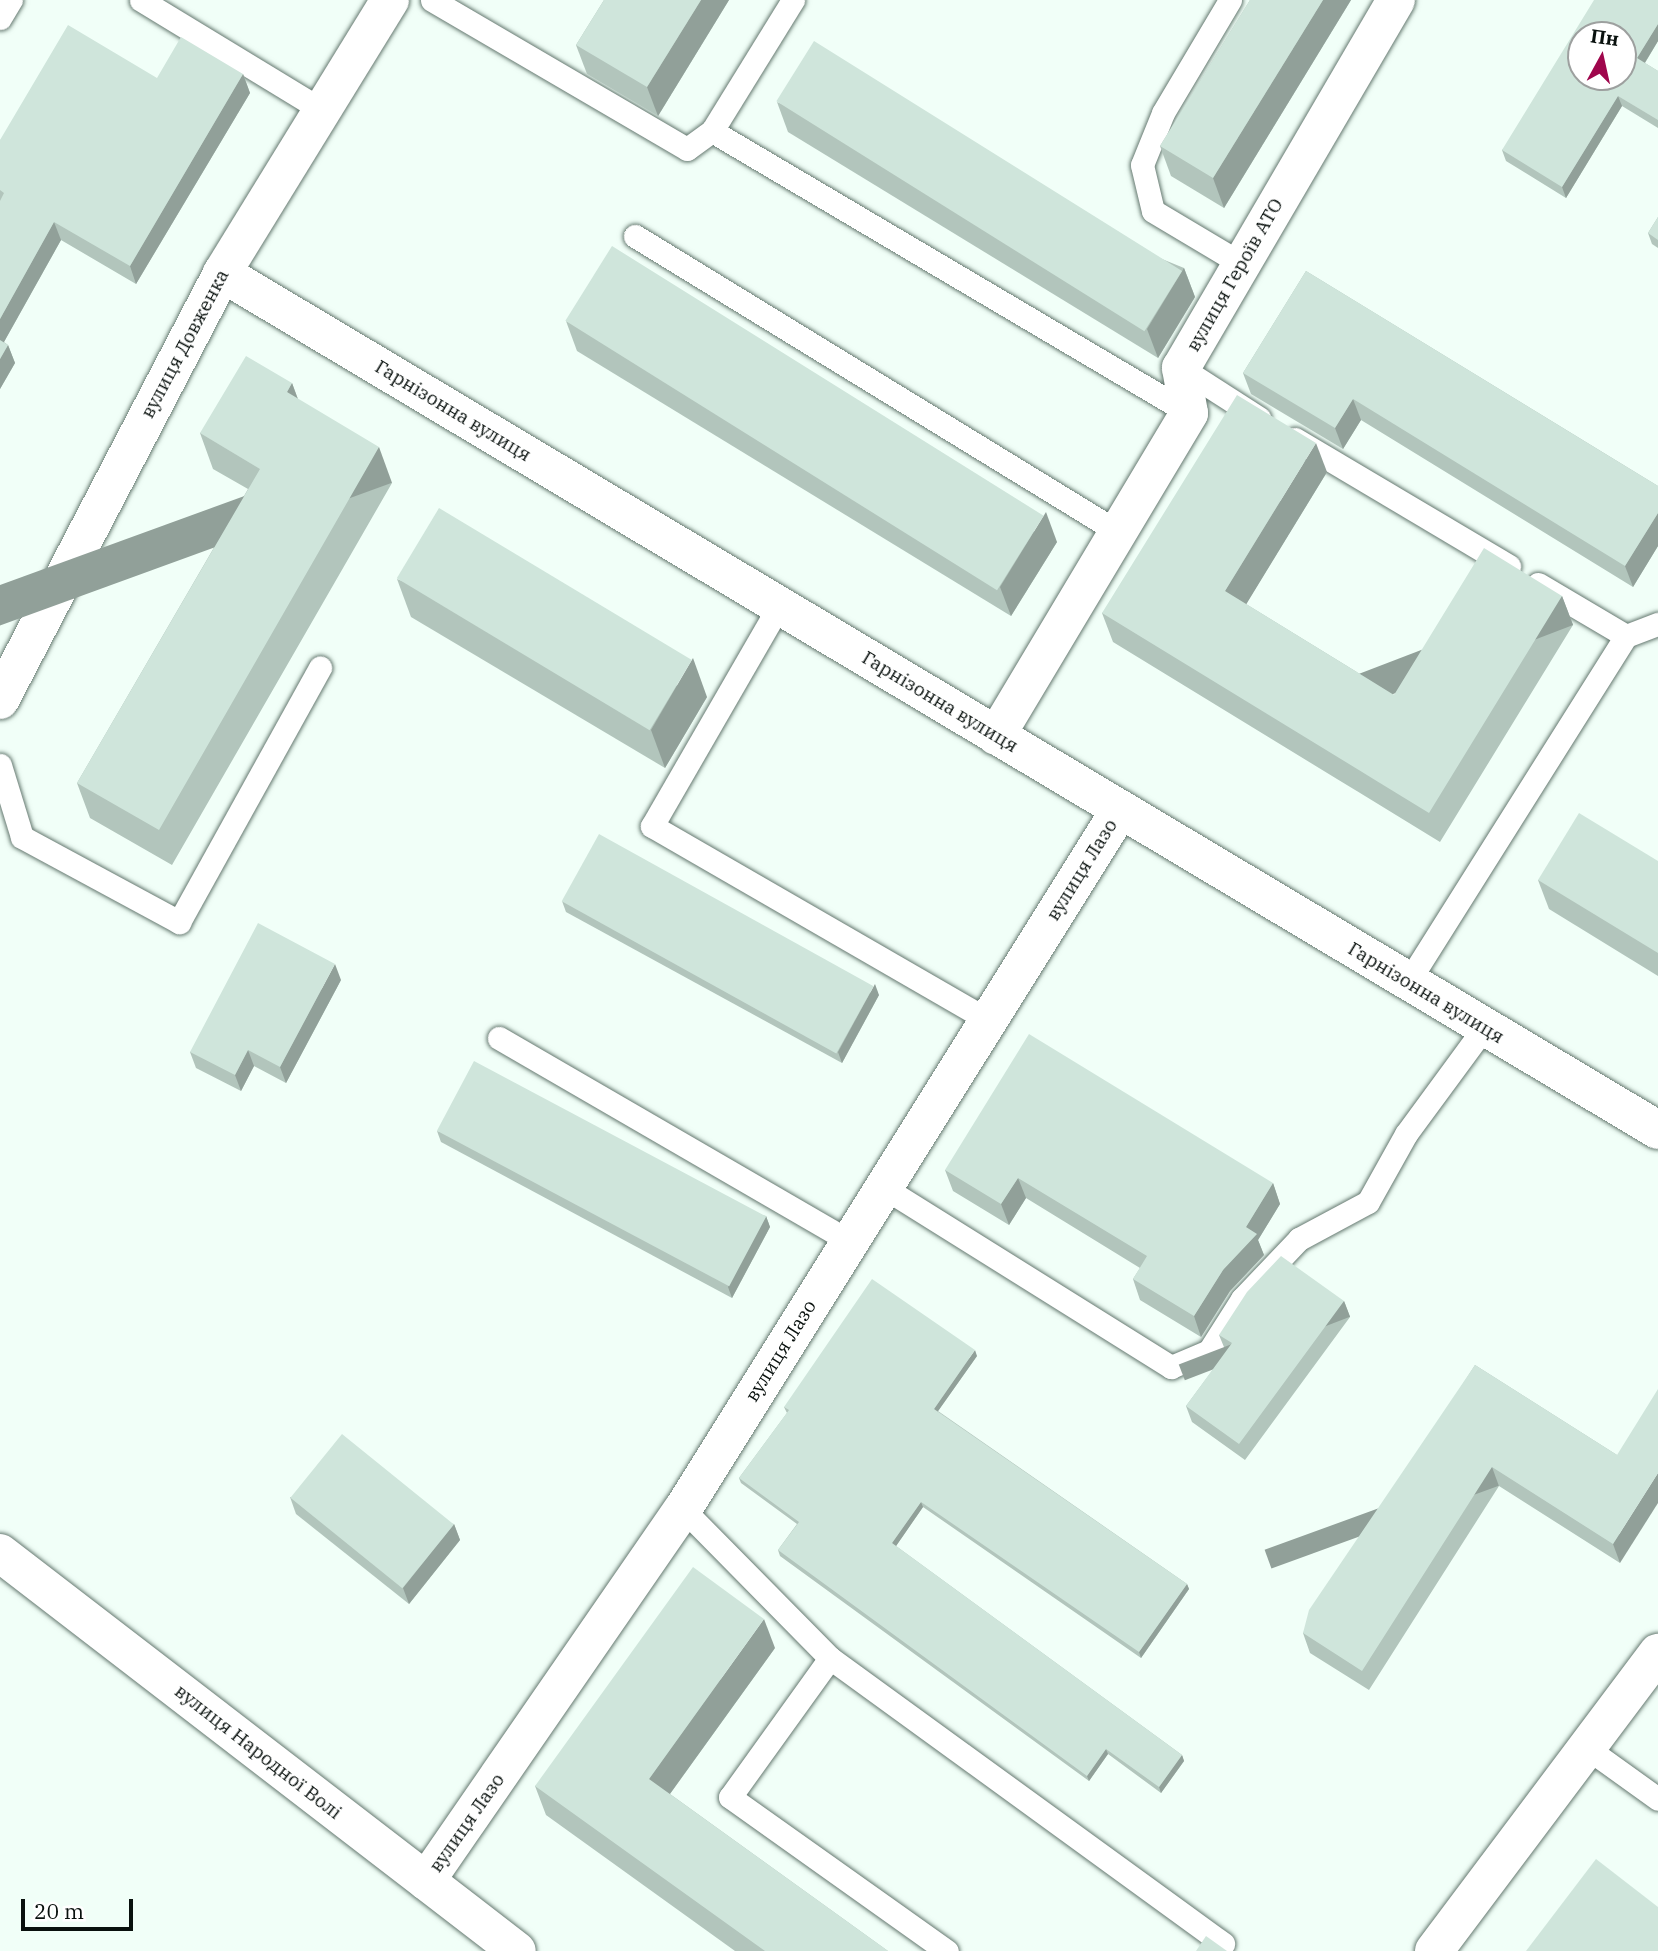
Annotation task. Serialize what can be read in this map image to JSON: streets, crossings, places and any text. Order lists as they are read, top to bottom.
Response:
{
  "streets": {
    "street": [
      "вулиця Героїв АТО",
      "вулиця Довженка",
      "Гарнізонна вулиця",
      "вулиця Лазо",
      "вулиця Народної Волі"
    ]
  },
  "crossings": [
    ["вулиця Довженка", "Гарнізонна вулиця"],
    ["Гарнізонна вулиця", "вулиця Лазо"],
    ["вулиця Лазо", "вулиця Народної Волі"]
  ],
  "scale_bar": "20 m",
  "north": "top"
}
